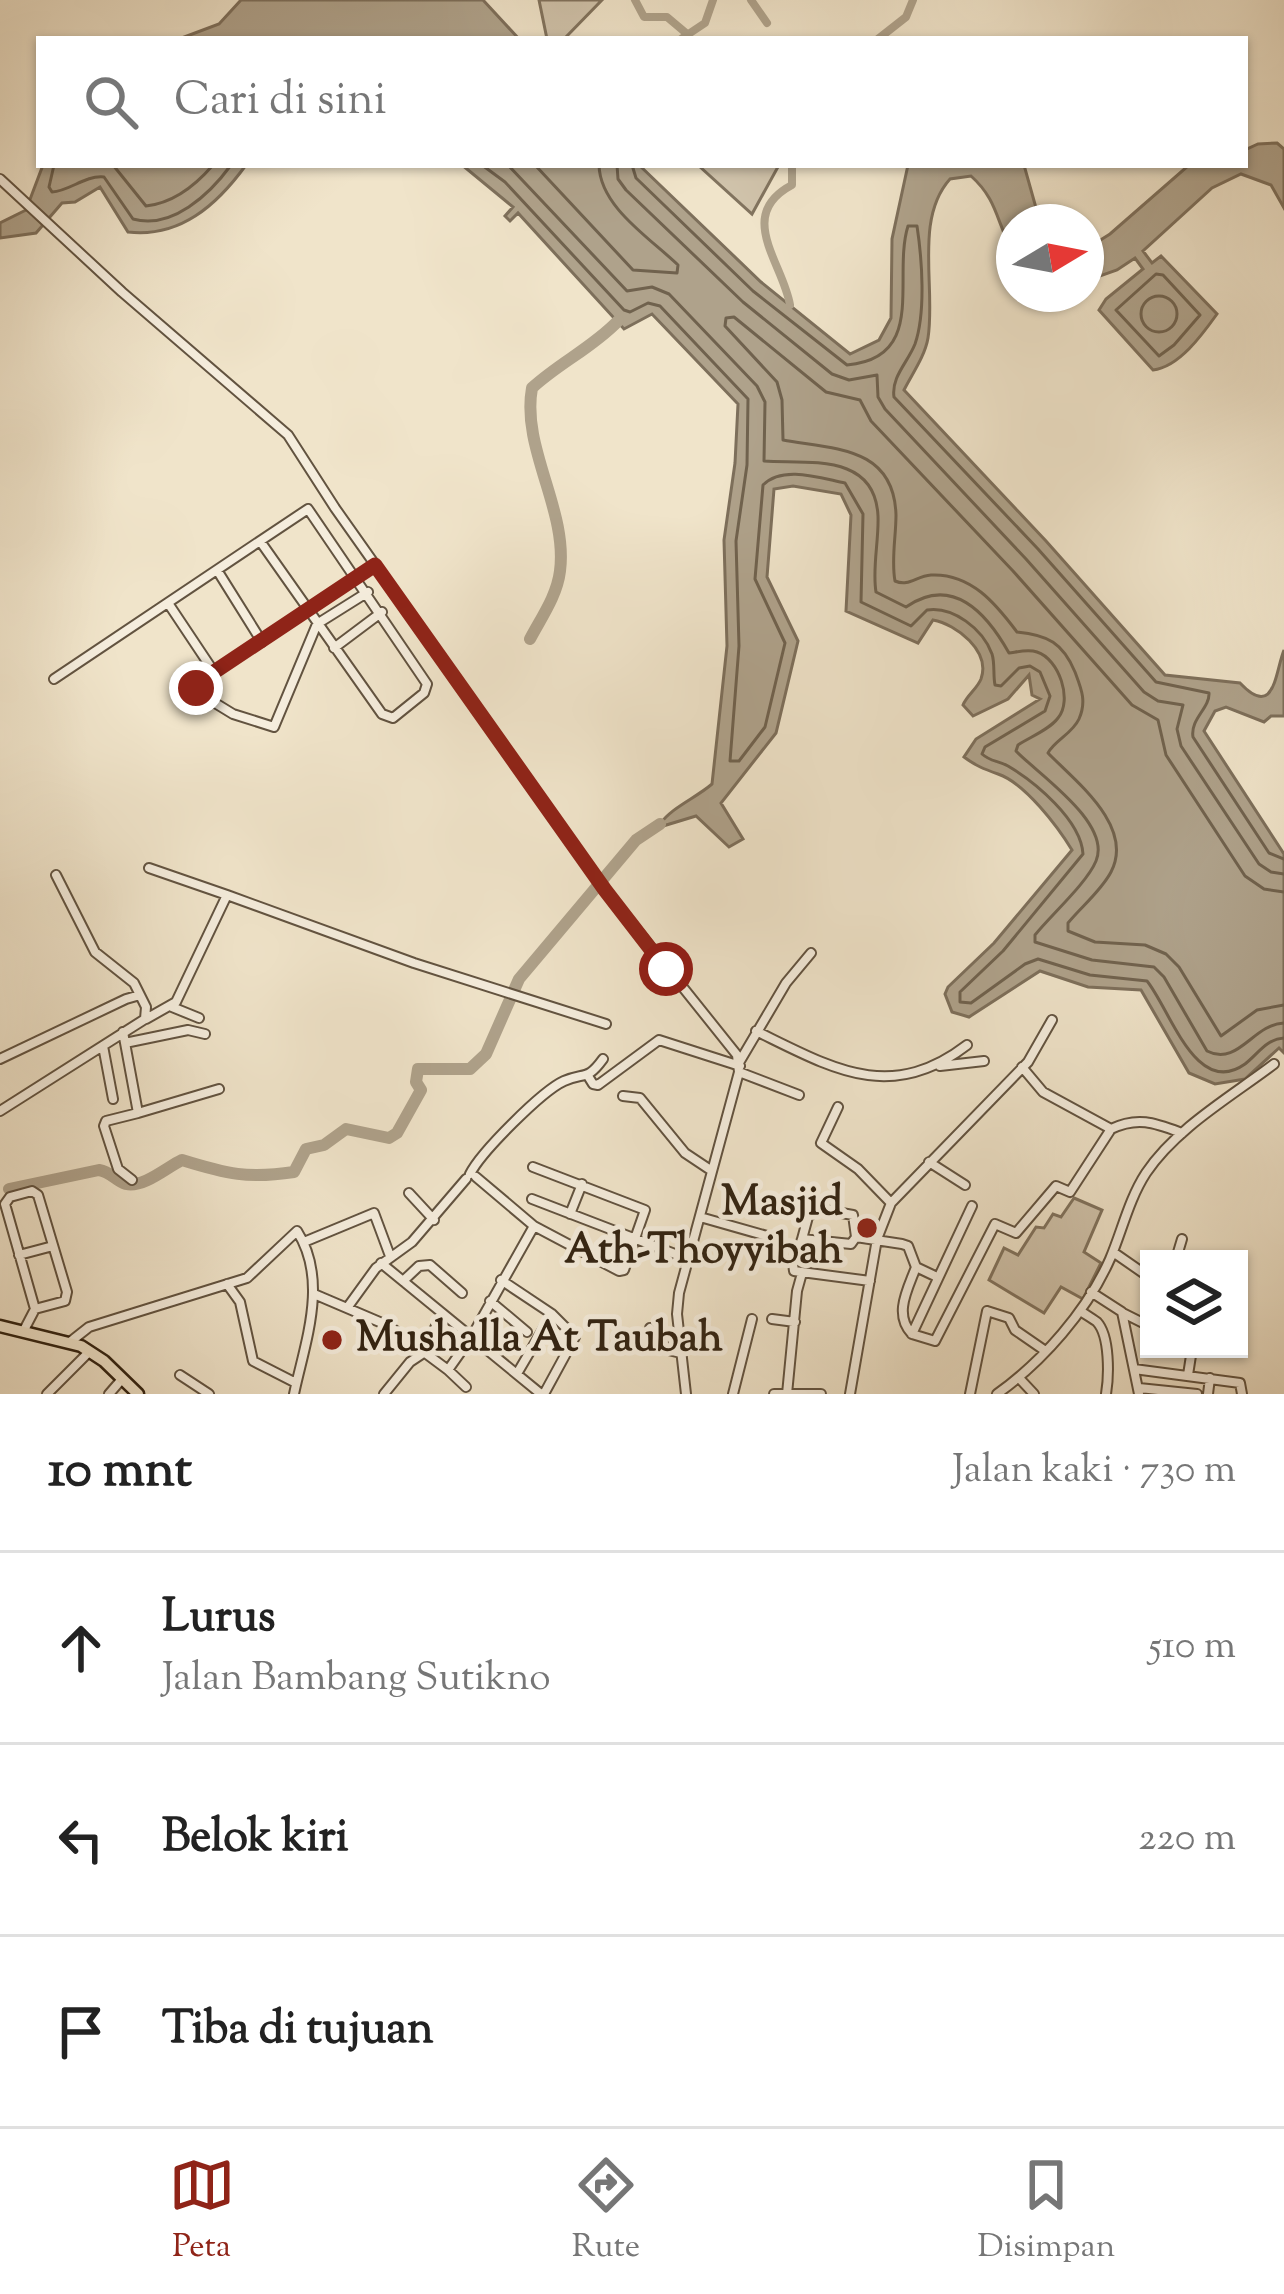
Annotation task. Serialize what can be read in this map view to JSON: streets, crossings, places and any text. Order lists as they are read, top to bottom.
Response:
{
  "places": ["Masjid Ath-Thoyyibah", "Mushalla At Taubah"],
  "north": "right",
  "page": {
    "search": "Cari di sini",
    "heading": ["10 mnt", "Jalan kaki · 730 m"],
    "list": [
      ["Lurus", "Jalan Bambang Sutikno", "510 m"],
      ["Belok kiri", "220 m"],
      "Tiba di tujuan"
    ],
    "nav": ["Peta", "Rute", "Disimpan"]
  }
}
